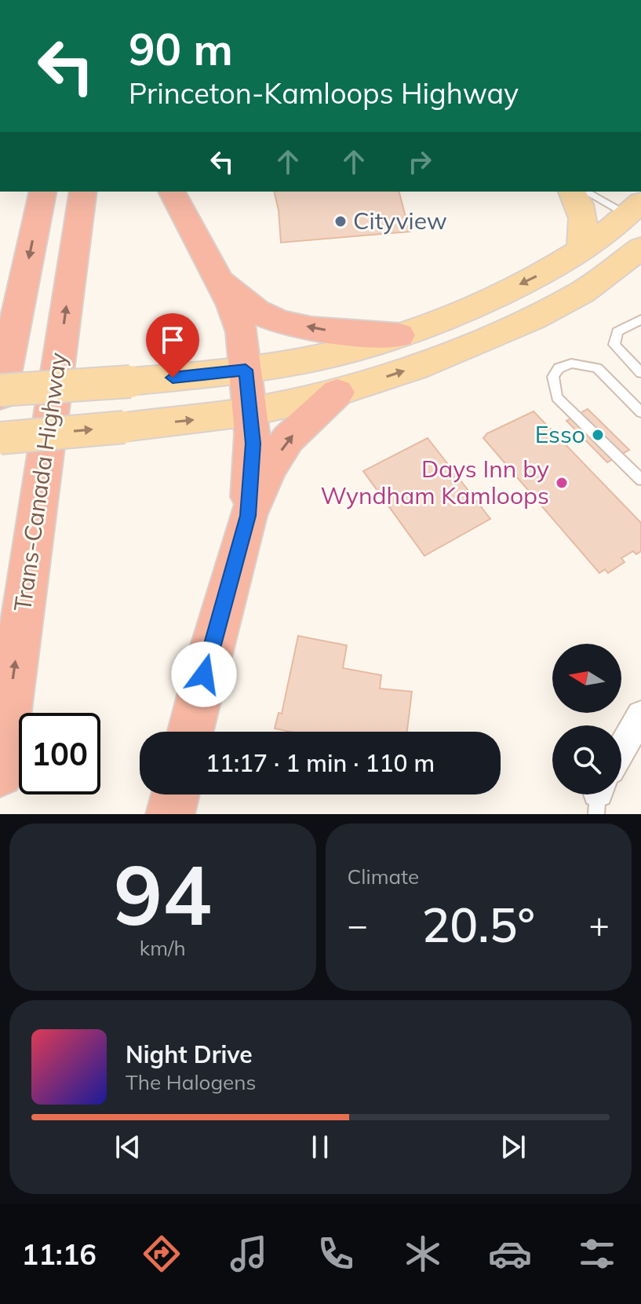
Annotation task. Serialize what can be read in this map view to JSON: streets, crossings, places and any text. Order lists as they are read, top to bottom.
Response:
{
  "streets": {
    "highway": ["Trans-Canada Highway"]
  },
  "places": ["Cityview", "Esso", "Days Inn by Wyndham Kamloops"],
  "north": "left",
  "page": {
    "turn": ["90 m", "Princeton-Kamloops Highway"],
    "limit": "100",
    "trip": "11:17 · 1 min · 110 m",
    "tile": [
      ["94", "km/h"],
      "Climate"
    ],
    "heat": ["−", "20.5°", "+"],
    "song": ["Night Drive", "The Halogens"],
    "tabs": "11:16"
  }
}
